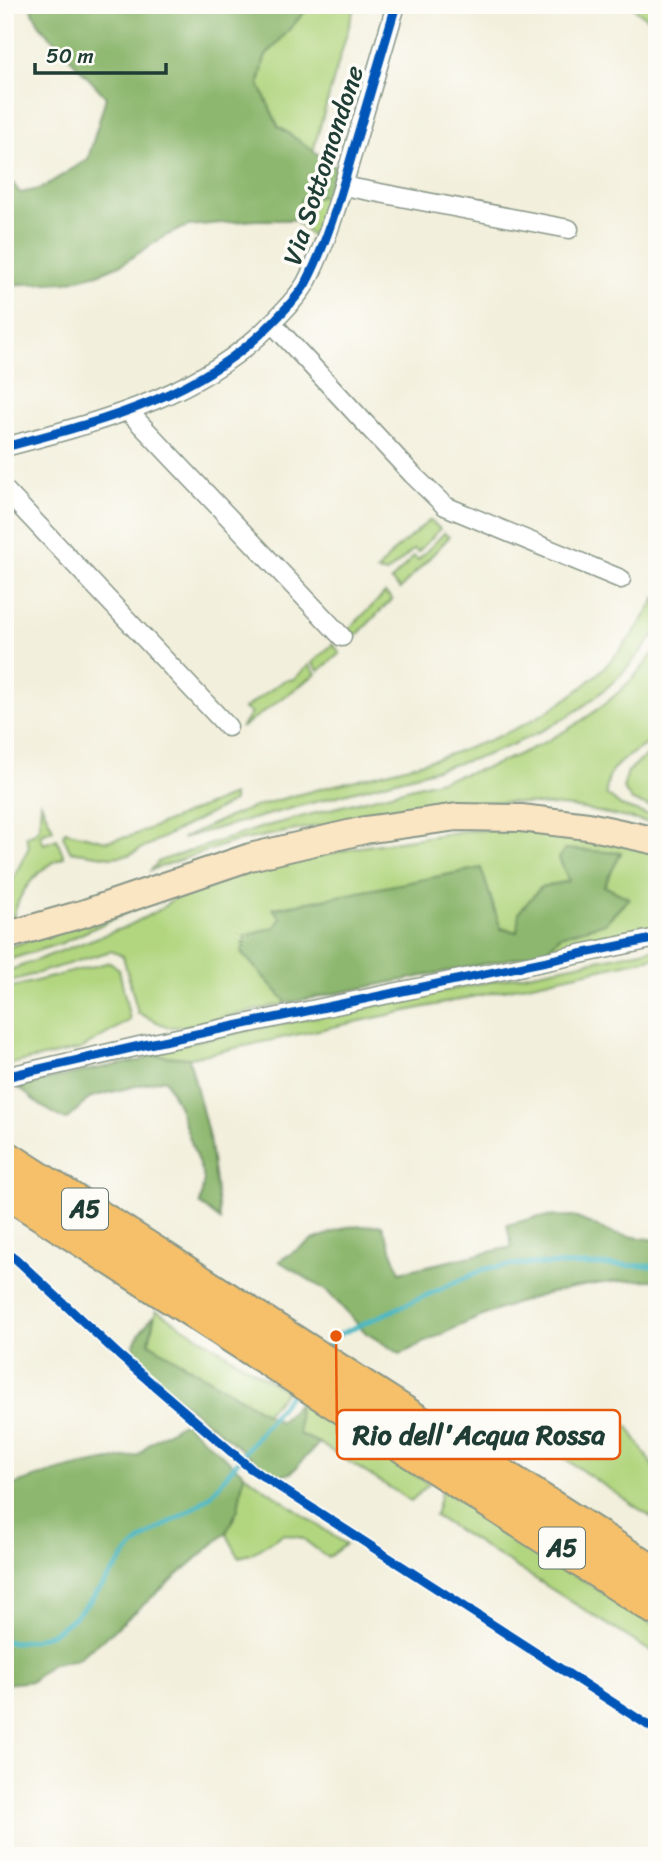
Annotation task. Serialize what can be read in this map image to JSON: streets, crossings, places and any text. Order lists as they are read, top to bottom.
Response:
{
  "streets": {
    "highway": ["A5"],
    "street": ["Via Sottomondone"]
  },
  "places": ["Rio dell'Acqua Rossa"],
  "scale_bar": "50 m"
}
